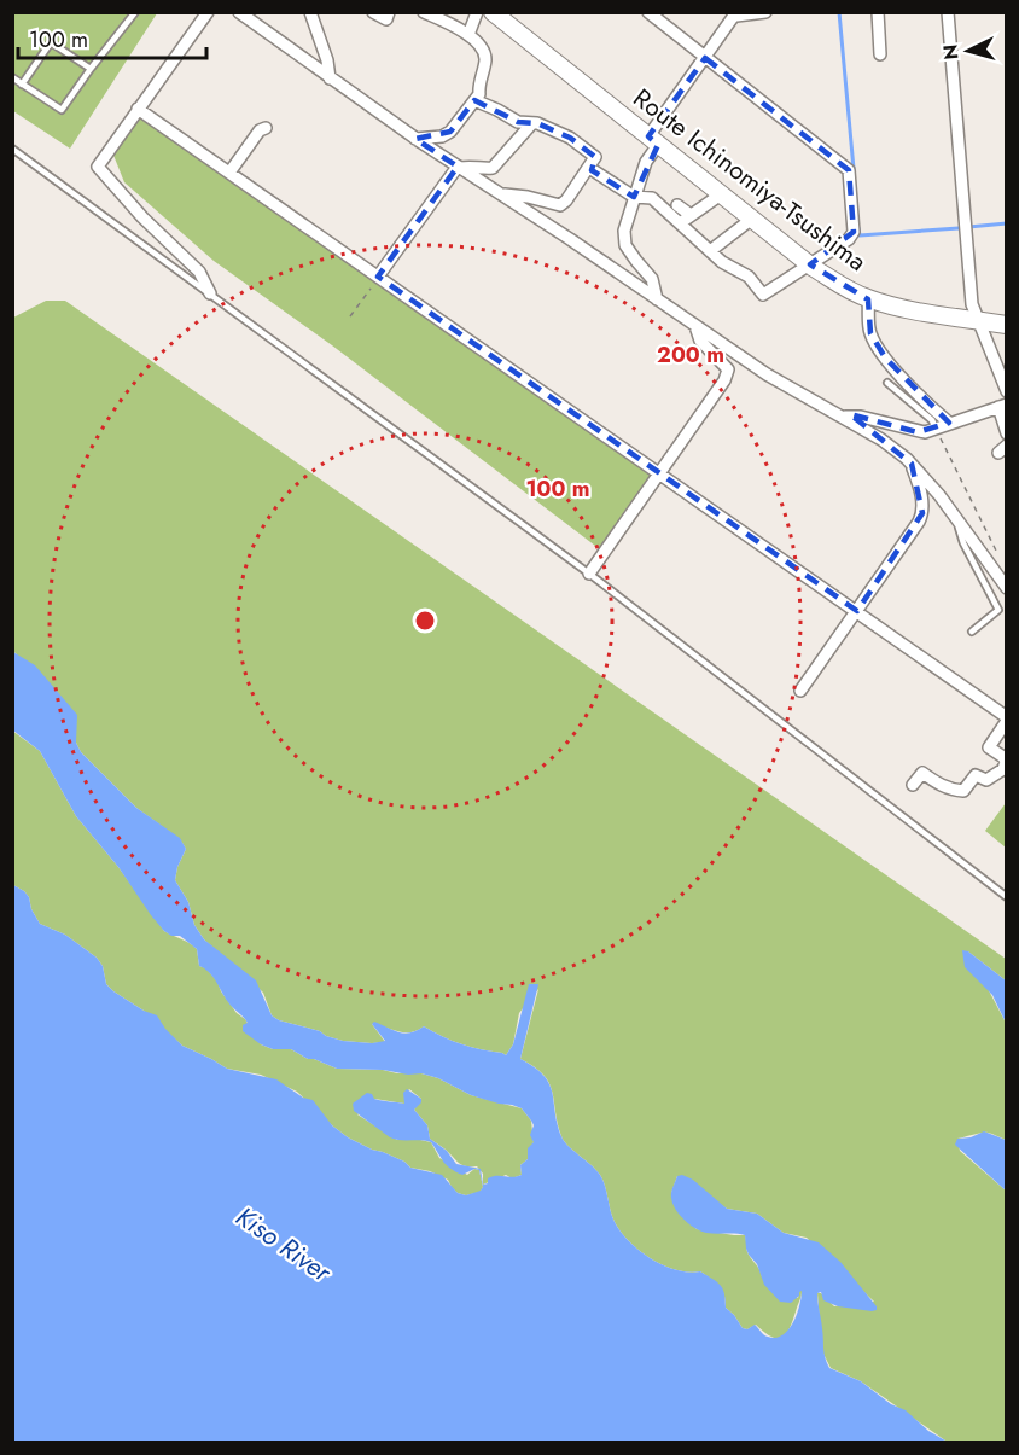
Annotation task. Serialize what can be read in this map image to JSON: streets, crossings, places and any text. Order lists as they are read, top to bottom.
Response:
{
  "streets": {
    "main road": ["Route Ichinomiya-Tsushima"]
  },
  "water": ["Kiso River"],
  "scale_bar": "100 m",
  "north": "left",
  "rings": ["200 m", "100 m"]
}
